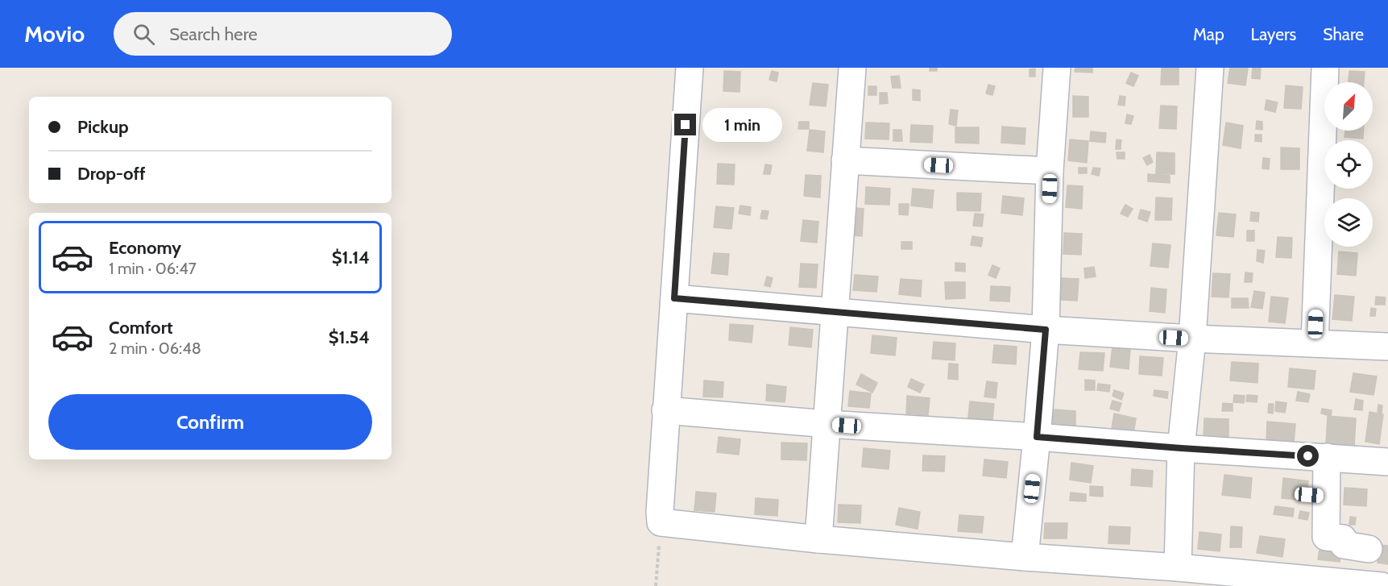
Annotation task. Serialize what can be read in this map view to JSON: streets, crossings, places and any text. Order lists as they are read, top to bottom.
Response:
{
  "north": "top right",
  "page": {
    "header": "Movio",
    "search": "Search here",
    "nav": ["Map", "Layers", "Share"],
    "banner": ["Pickup", "Drop-off"],
    "bubble": "1 min",
    "list": [
      {
        "name": "Economy",
        "note": "1 min · 06:47",
        "value": "$1.14"
      },
      {
        "name": "Comfort",
        "note": "2 min · 06:48",
        "value": "$1.54"
      }
    ],
    "buttons": "Confirm"
  }
}
